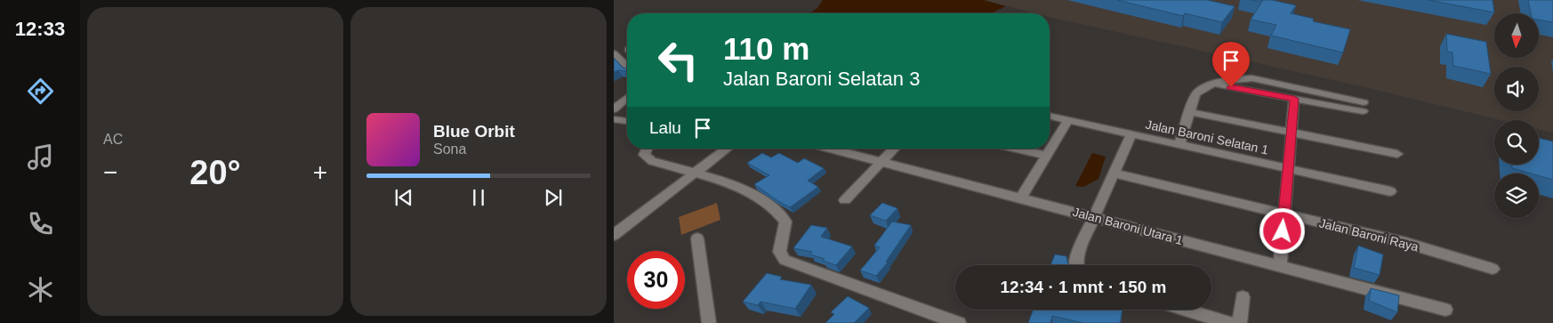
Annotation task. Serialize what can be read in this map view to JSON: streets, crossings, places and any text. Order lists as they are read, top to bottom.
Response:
{
  "streets": {
    "street": ["Jalan Baroni Selatan 1", "Jalan Baroni Utara 1", "Jalan Baroni Raya"]
  },
  "north": "bottom",
  "page": {
    "tabs": "12:33",
    "tile": "AC",
    "turn": ["110 m", "Jalan Baroni Selatan 3"],
    "then": "Lalu",
    "song": ["Blue Orbit", "Sona"],
    "heat": ["−", "20°", "+"],
    "limit": "30",
    "trip": "12:34 · 1 mnt · 150 m"
  }
}
